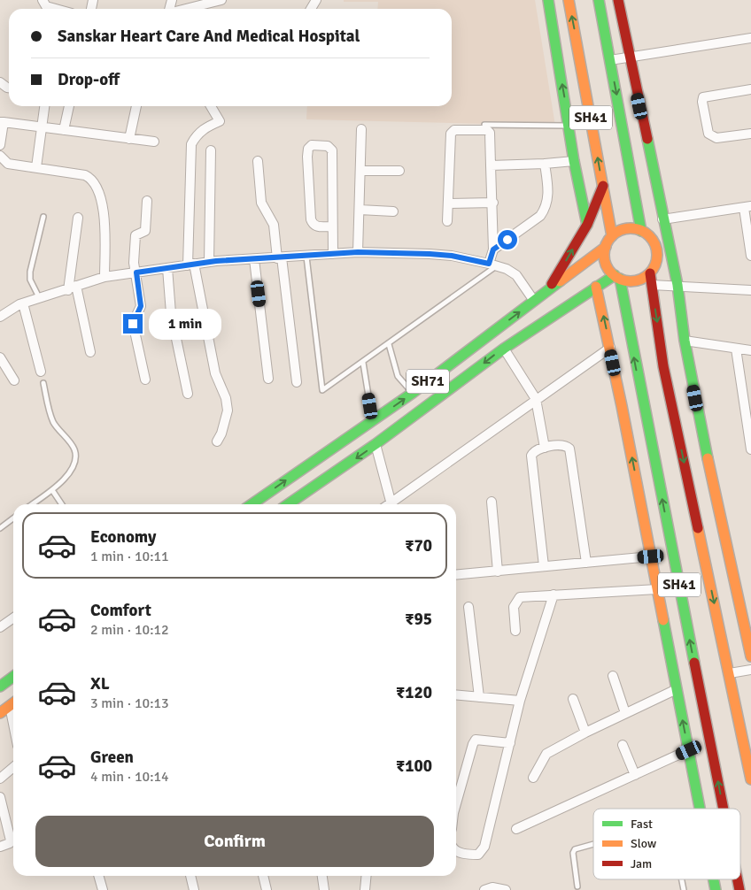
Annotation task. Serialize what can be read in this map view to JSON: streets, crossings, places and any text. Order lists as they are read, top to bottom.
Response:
{
  "streets": {
    "main road": ["SH41", "SH71"]
  },
  "crossings": [
    ["SH41", "SH71"]
  ],
  "legend": ["Fast", "Slow", "Jam"],
  "page": {
    "banner": ["Sanskar Heart Care And Medical Hospital", "Drop-off"],
    "bubble": "1 min",
    "list": [
      {
        "name": "Economy",
        "note": "1 min · 10:11",
        "value": "₹70"
      },
      {
        "name": "Comfort",
        "note": "2 min · 10:12",
        "value": "₹95"
      },
      {
        "name": "XL",
        "note": "3 min · 10:13",
        "value": "₹120"
      },
      {
        "name": "Green",
        "note": "4 min · 10:14",
        "value": "₹100"
      }
    ],
    "buttons": "Confirm"
  }
}
